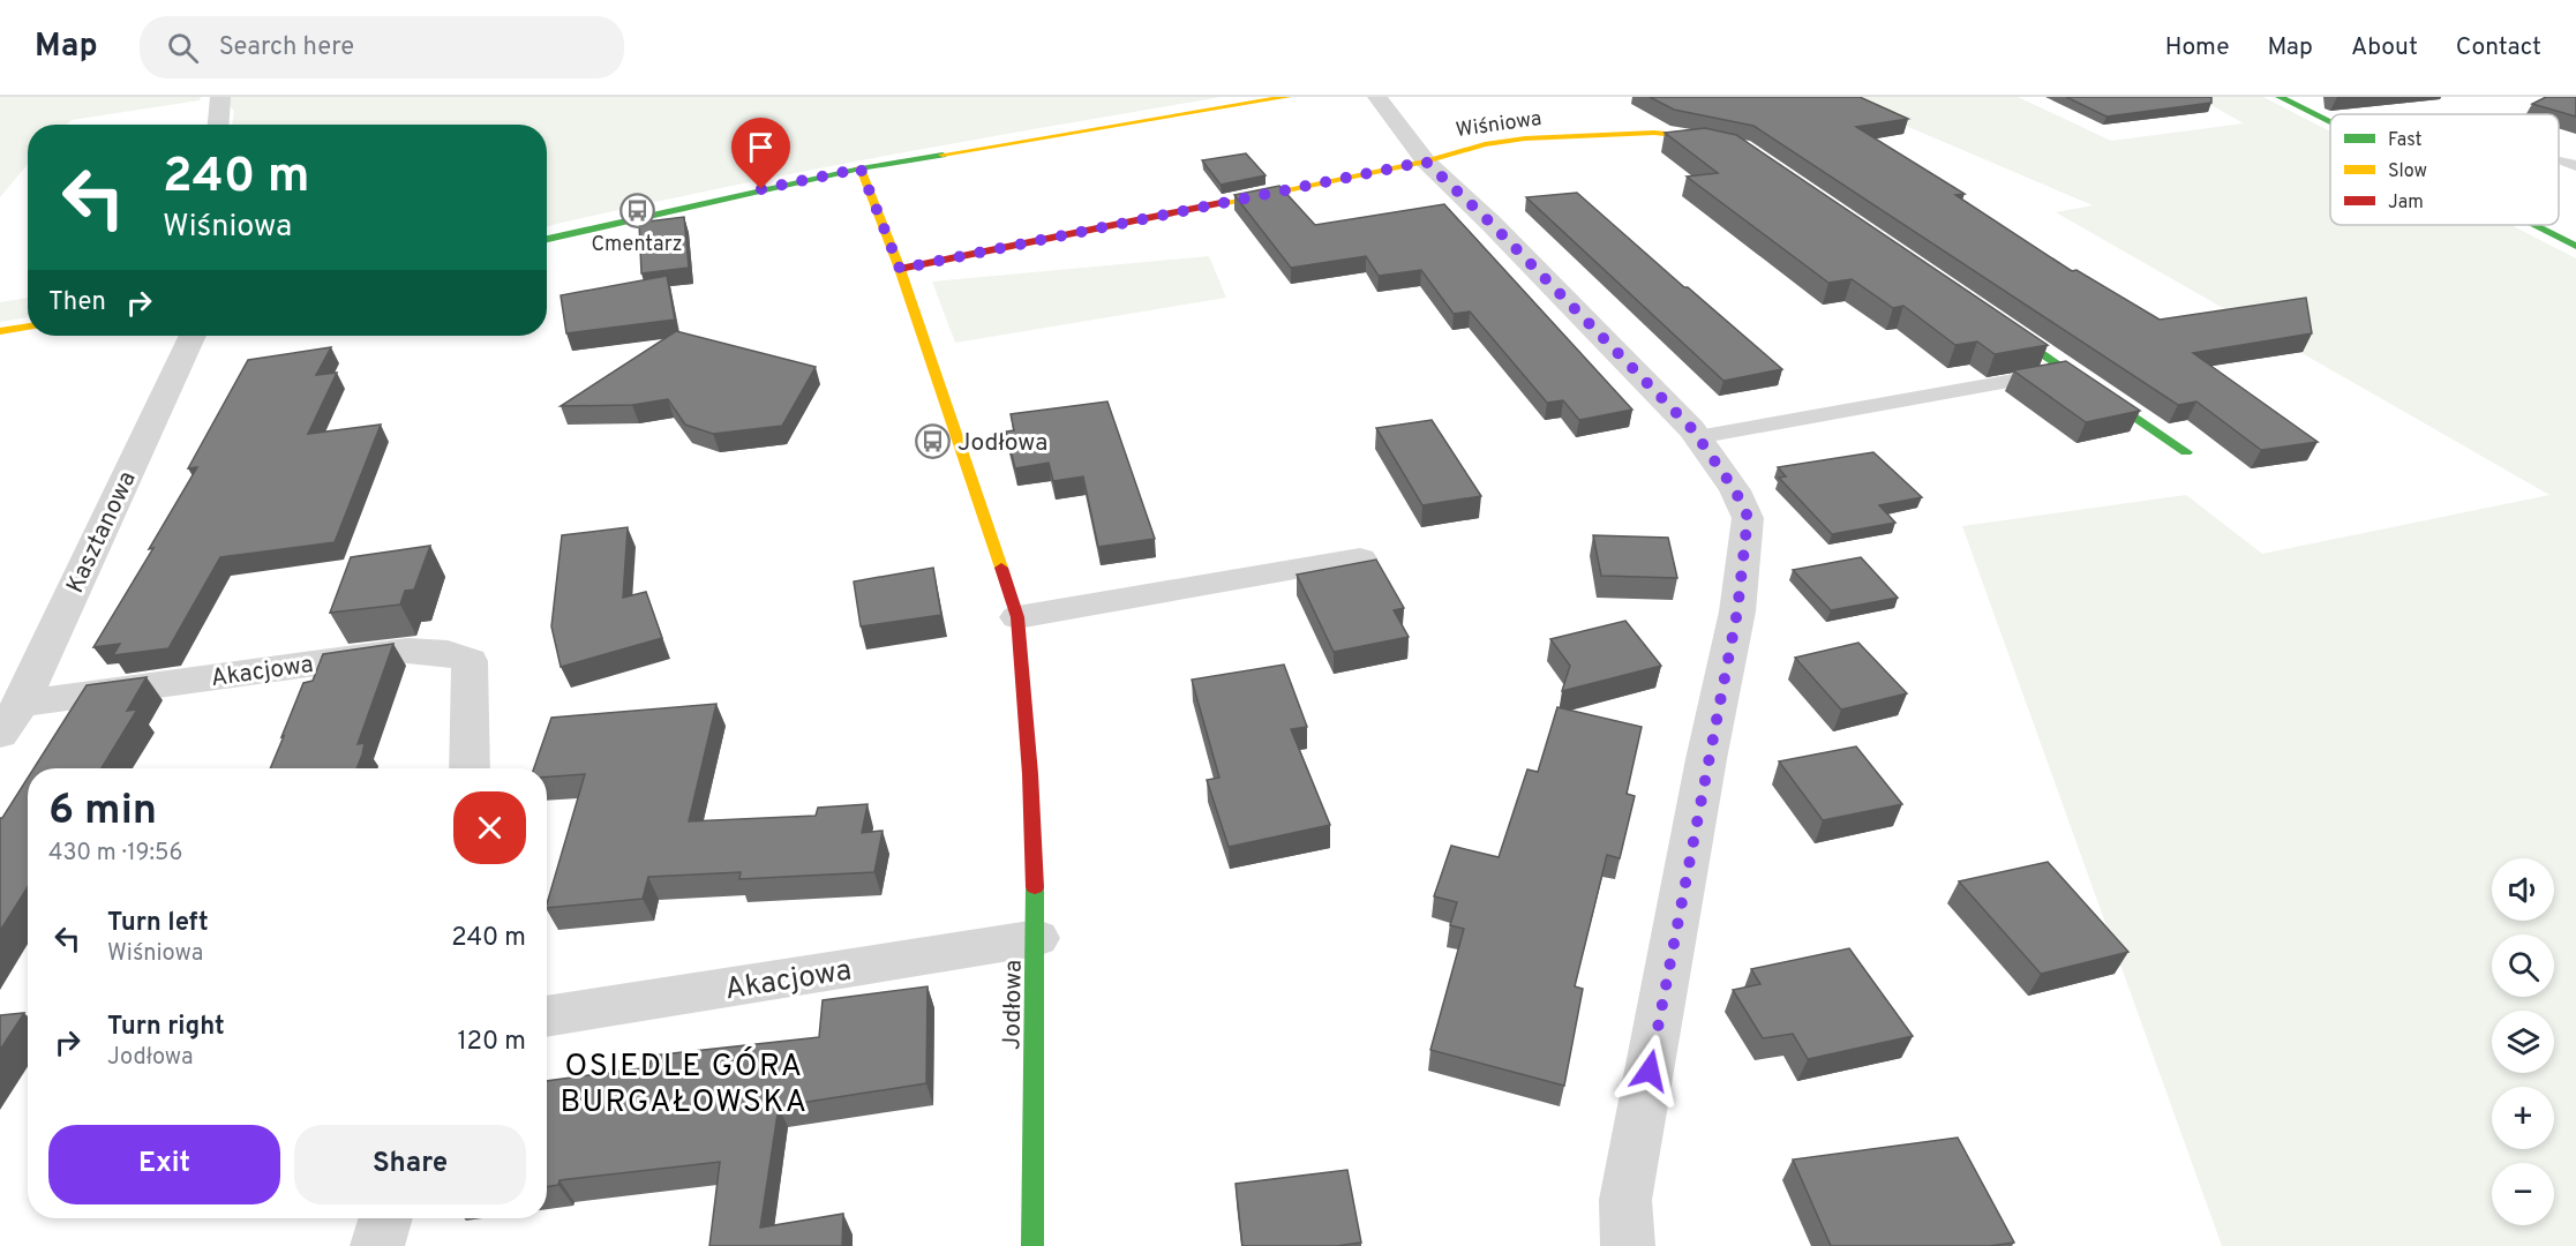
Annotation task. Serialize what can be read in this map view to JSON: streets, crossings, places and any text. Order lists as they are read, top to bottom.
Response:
{
  "streets": {
    "street": [
      "Wiśniowa",
      "Kasztanowa",
      "Akacjowa",
      "Jodłowa"
    ]
  },
  "crossings": [
    ["Wiśniowa", "Jodłowa"],
    ["Kasztanowa", "Akacjowa"],
    ["Akacjowa", "Jodłowa"]
  ],
  "districts": ["OSIEDLE GÓRA BURGAŁOWSKA"],
  "places": {
    "bus stop": ["Cmentarz", "Jodłowa"]
  },
  "legend": ["Fast", "Slow", "Jam"],
  "page": {
    "header": "Map",
    "search": "Search here",
    "nav": [
      "Home",
      "Map",
      "About",
      "Contact"
    ],
    "turn": ["240 m", "Wiśniowa"],
    "then": "Then",
    "heading": ["6 min", "430 m · 19:56"],
    "map_buttons": ["+", "−"],
    "list": [
      {
        "name": "Turn left",
        "note": "Wiśniowa",
        "value": "240 m"
      },
      {
        "name": "Turn right",
        "note": "Jodłowa",
        "value": "120 m"
      }
    ],
    "buttons": ["Exit", "Share"]
  }
}
